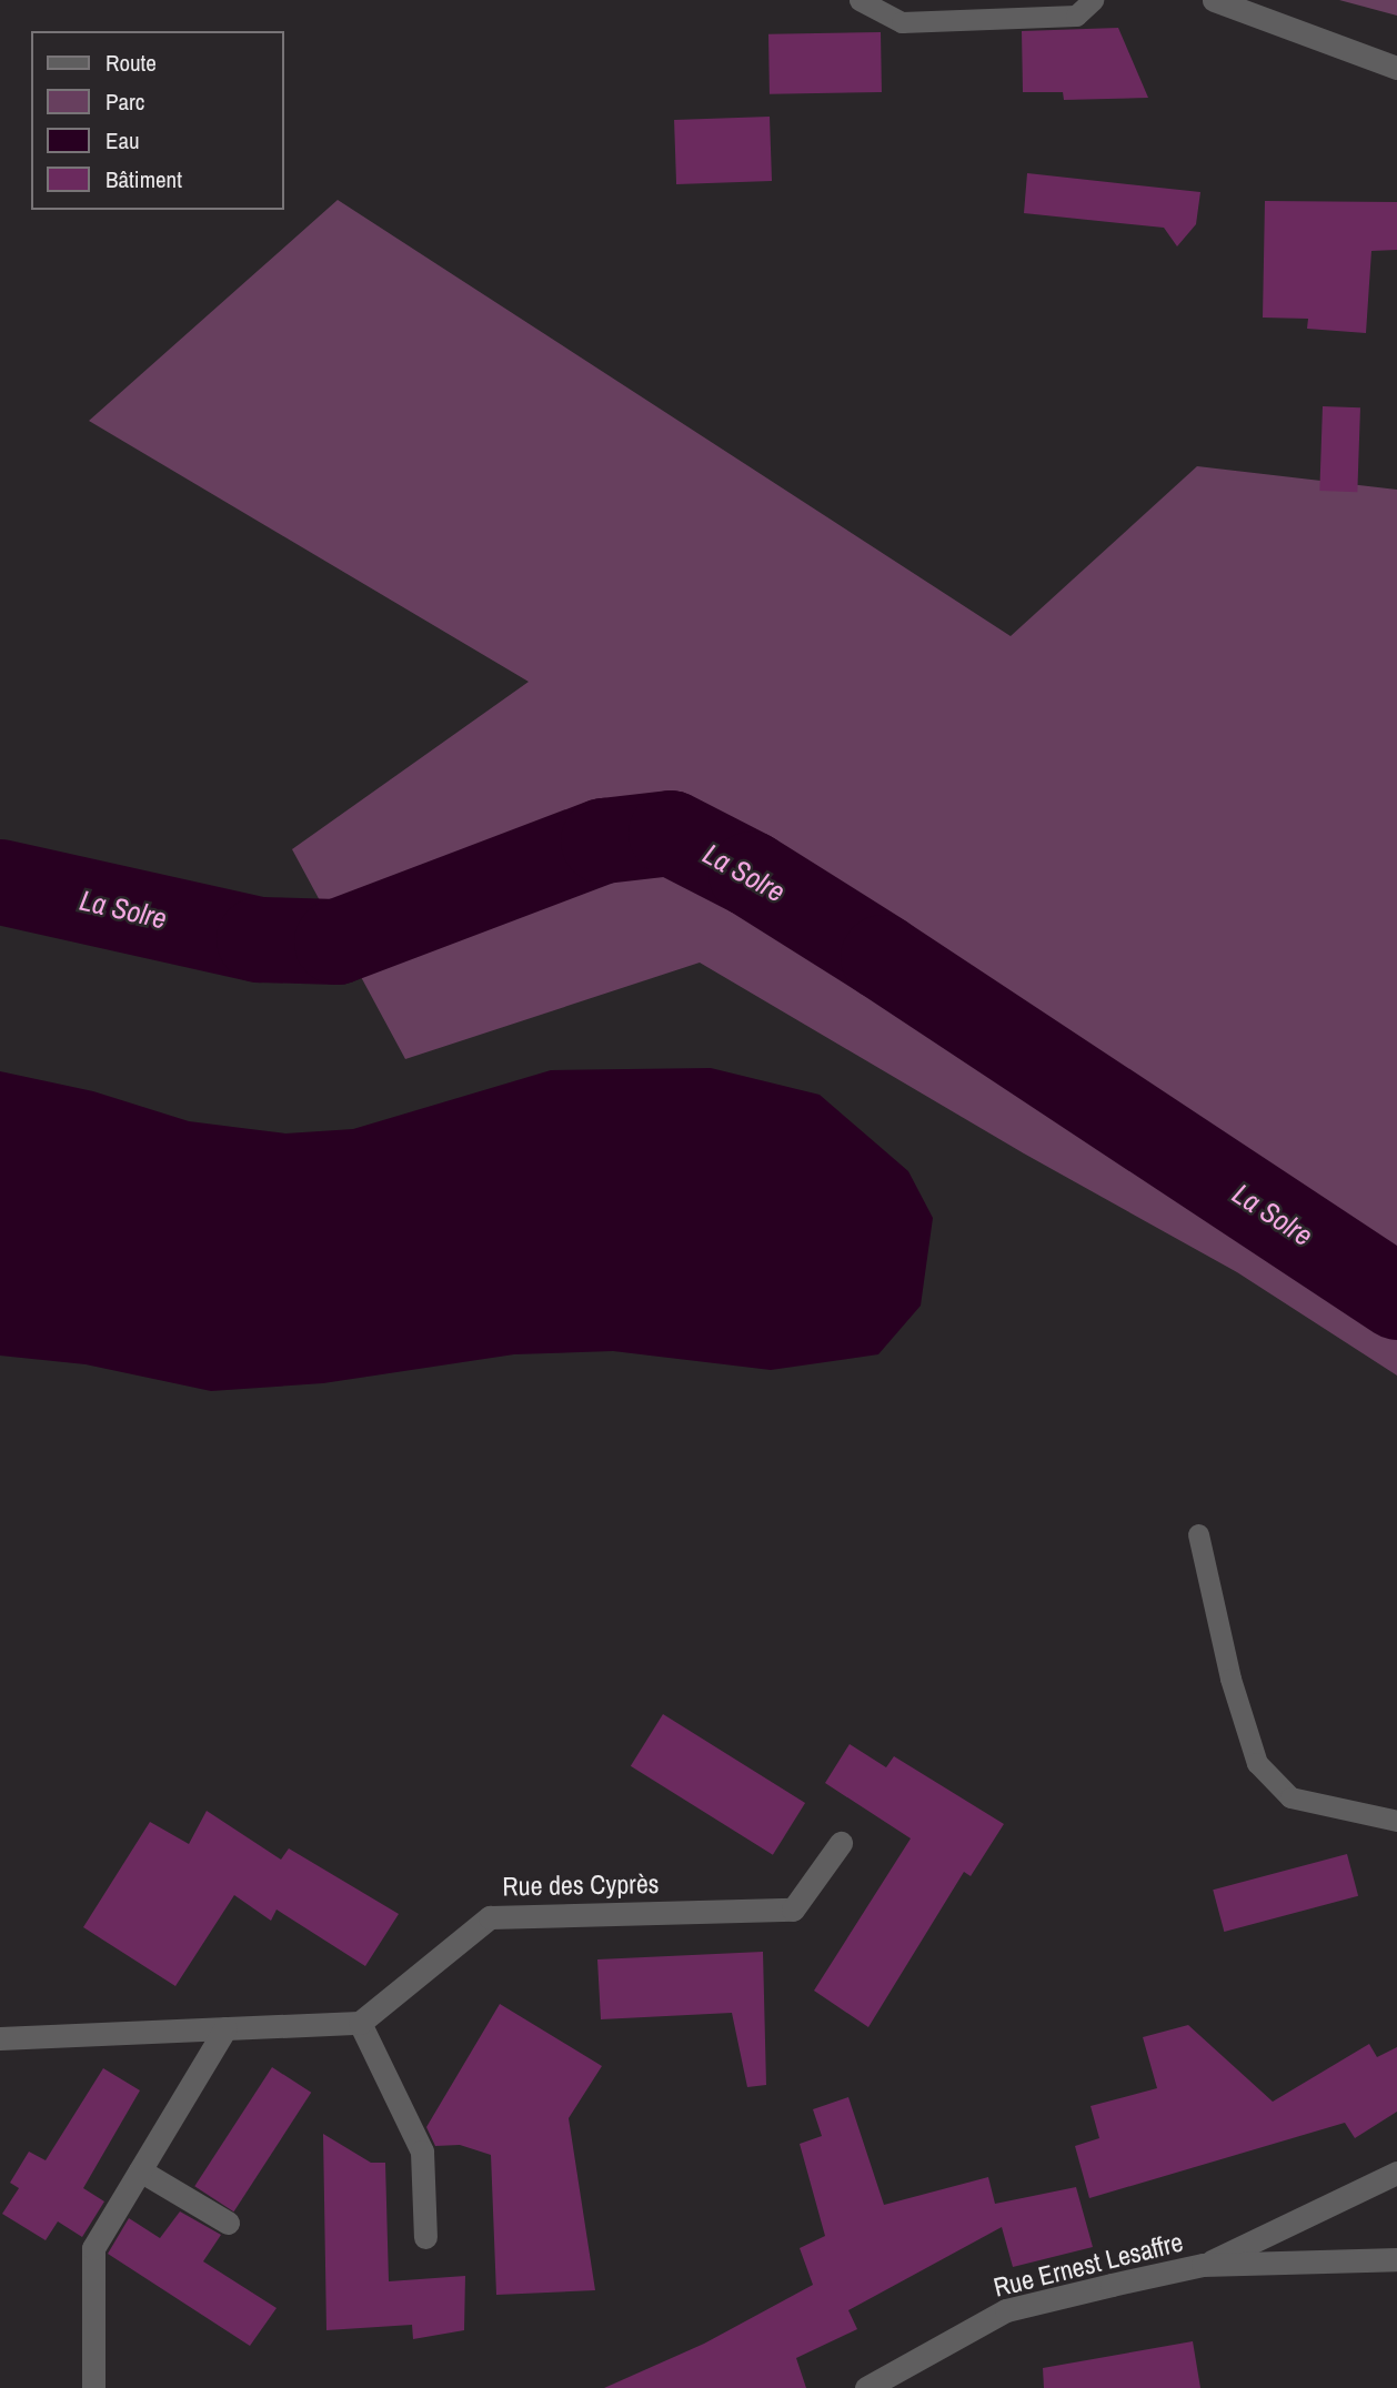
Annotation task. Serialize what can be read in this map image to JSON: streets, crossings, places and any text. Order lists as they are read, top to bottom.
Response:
{
  "streets": {
    "street": ["Rue des Cyprès", "Rue Ernest Lesaffre"]
  },
  "water": ["La Solre"],
  "legend": [
    "Route",
    "Parc",
    "Eau",
    "Bâtiment"
  ]
}
